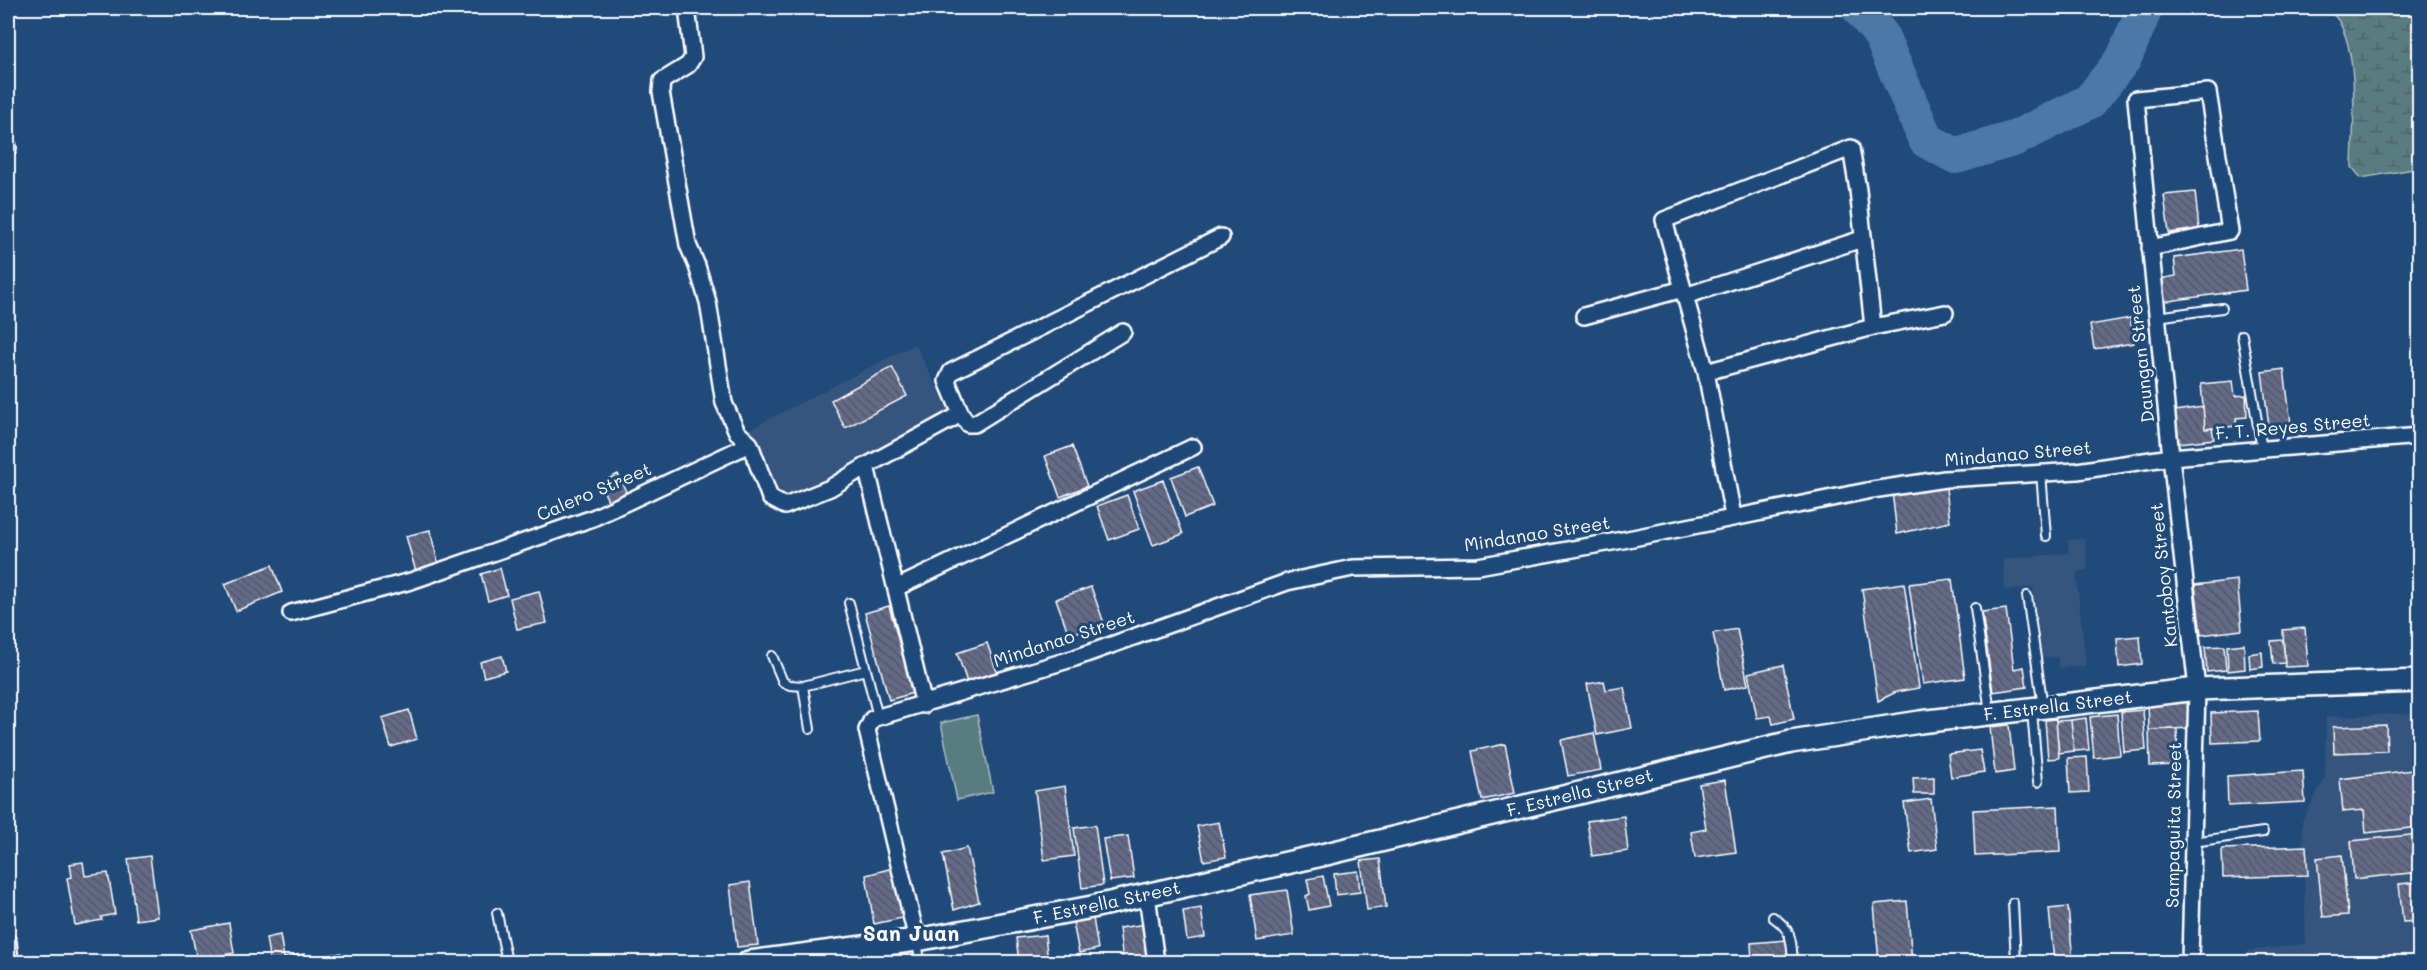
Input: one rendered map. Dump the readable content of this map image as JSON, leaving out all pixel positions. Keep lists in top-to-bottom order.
{
  "streets": {
    "main road": ["F. Estrella Street"],
    "street": [
      "Daungan Street",
      "F. T. Reyes Street",
      "Mindanao Street",
      "Calero Street",
      "Kantoboy Street",
      "Sampaguita Street"
    ]
  },
  "crossings": [
    ["Daungan Street", "F. T. Reyes Street"],
    ["Daungan Street", "Mindanao Street"],
    ["Daungan Street", "Kantoboy Street"],
    ["F. T. Reyes Street", "Mindanao Street"],
    ["F. T. Reyes Street", "Kantoboy Street"],
    ["Mindanao Street", "Kantoboy Street"],
    ["Kantoboy Street", "F. Estrella Street"],
    ["Kantoboy Street", "Sampaguita Street"],
    ["F. Estrella Street", "Sampaguita Street"]
  ],
  "districts": ["San Juan"]
}
